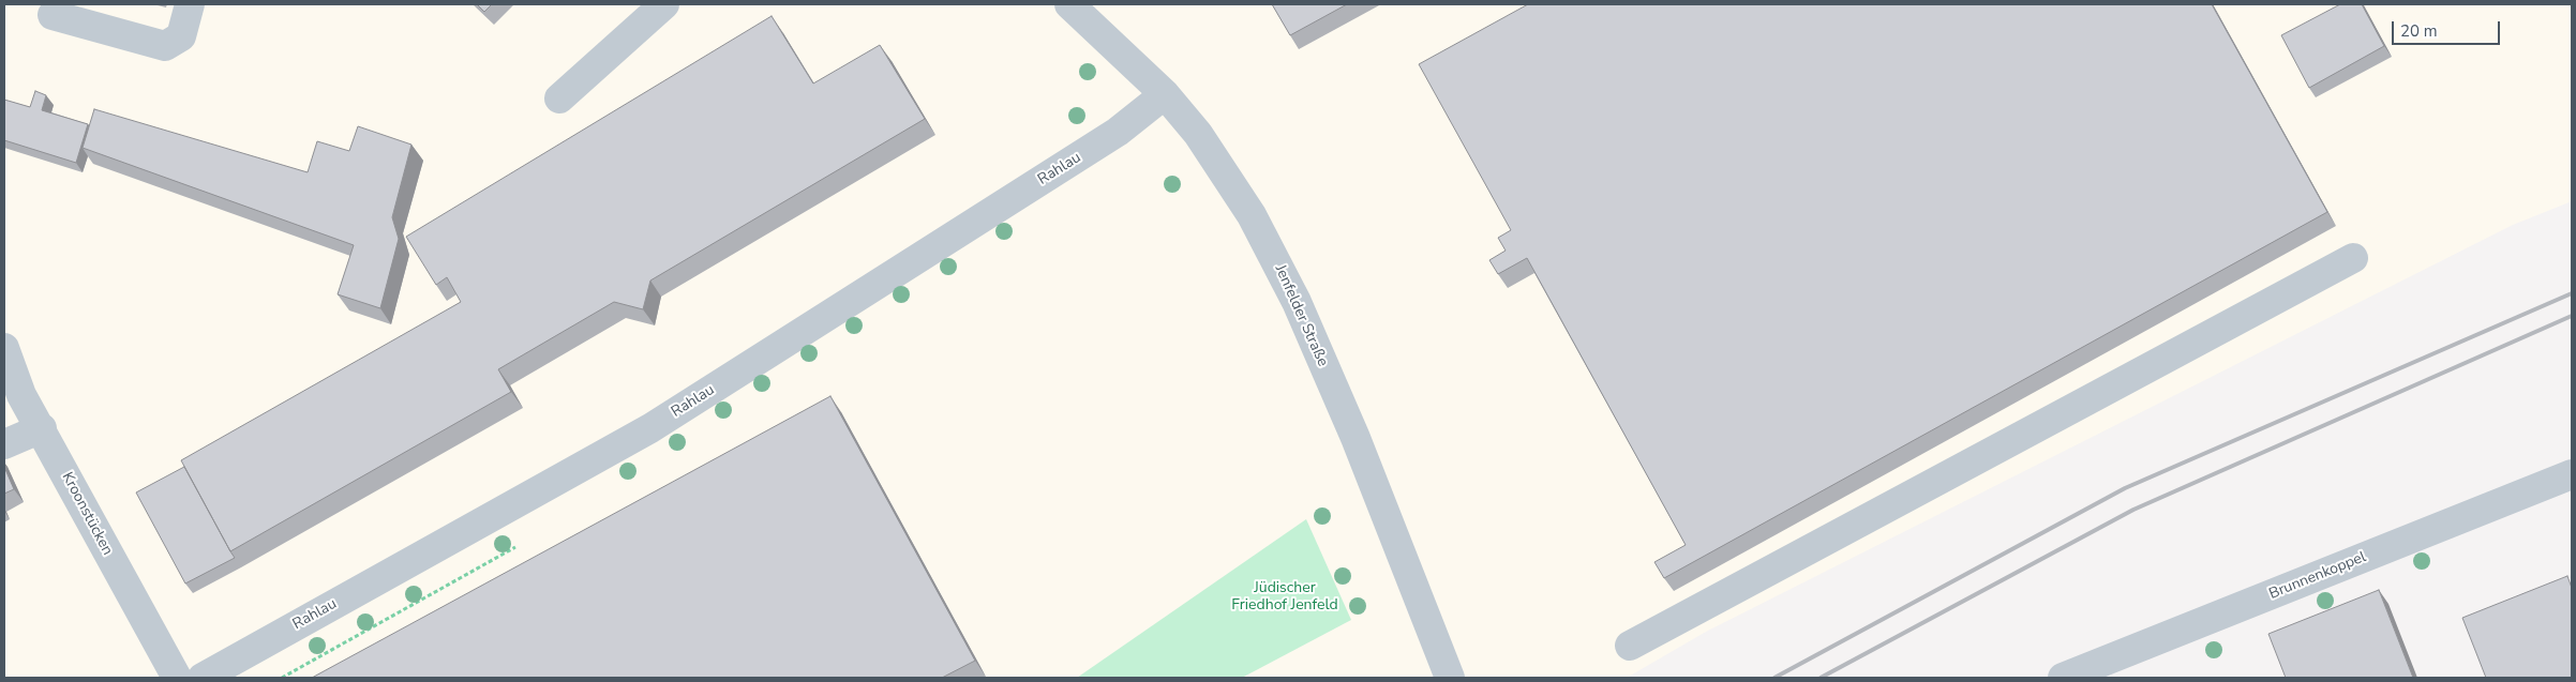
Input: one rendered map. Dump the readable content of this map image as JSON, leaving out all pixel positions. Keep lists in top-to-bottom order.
{
  "streets": {
    "street": [
      "Rahlau",
      "Jenfelder Straße",
      "Kroonstücken",
      "Brunnenkoppel"
    ]
  },
  "crossings": [
    ["Rahlau", "Jenfelder Straße"]
  ],
  "parks": ["Jüdischer Friedhof Jenfeld"],
  "scale_bar": "20 m"
}
